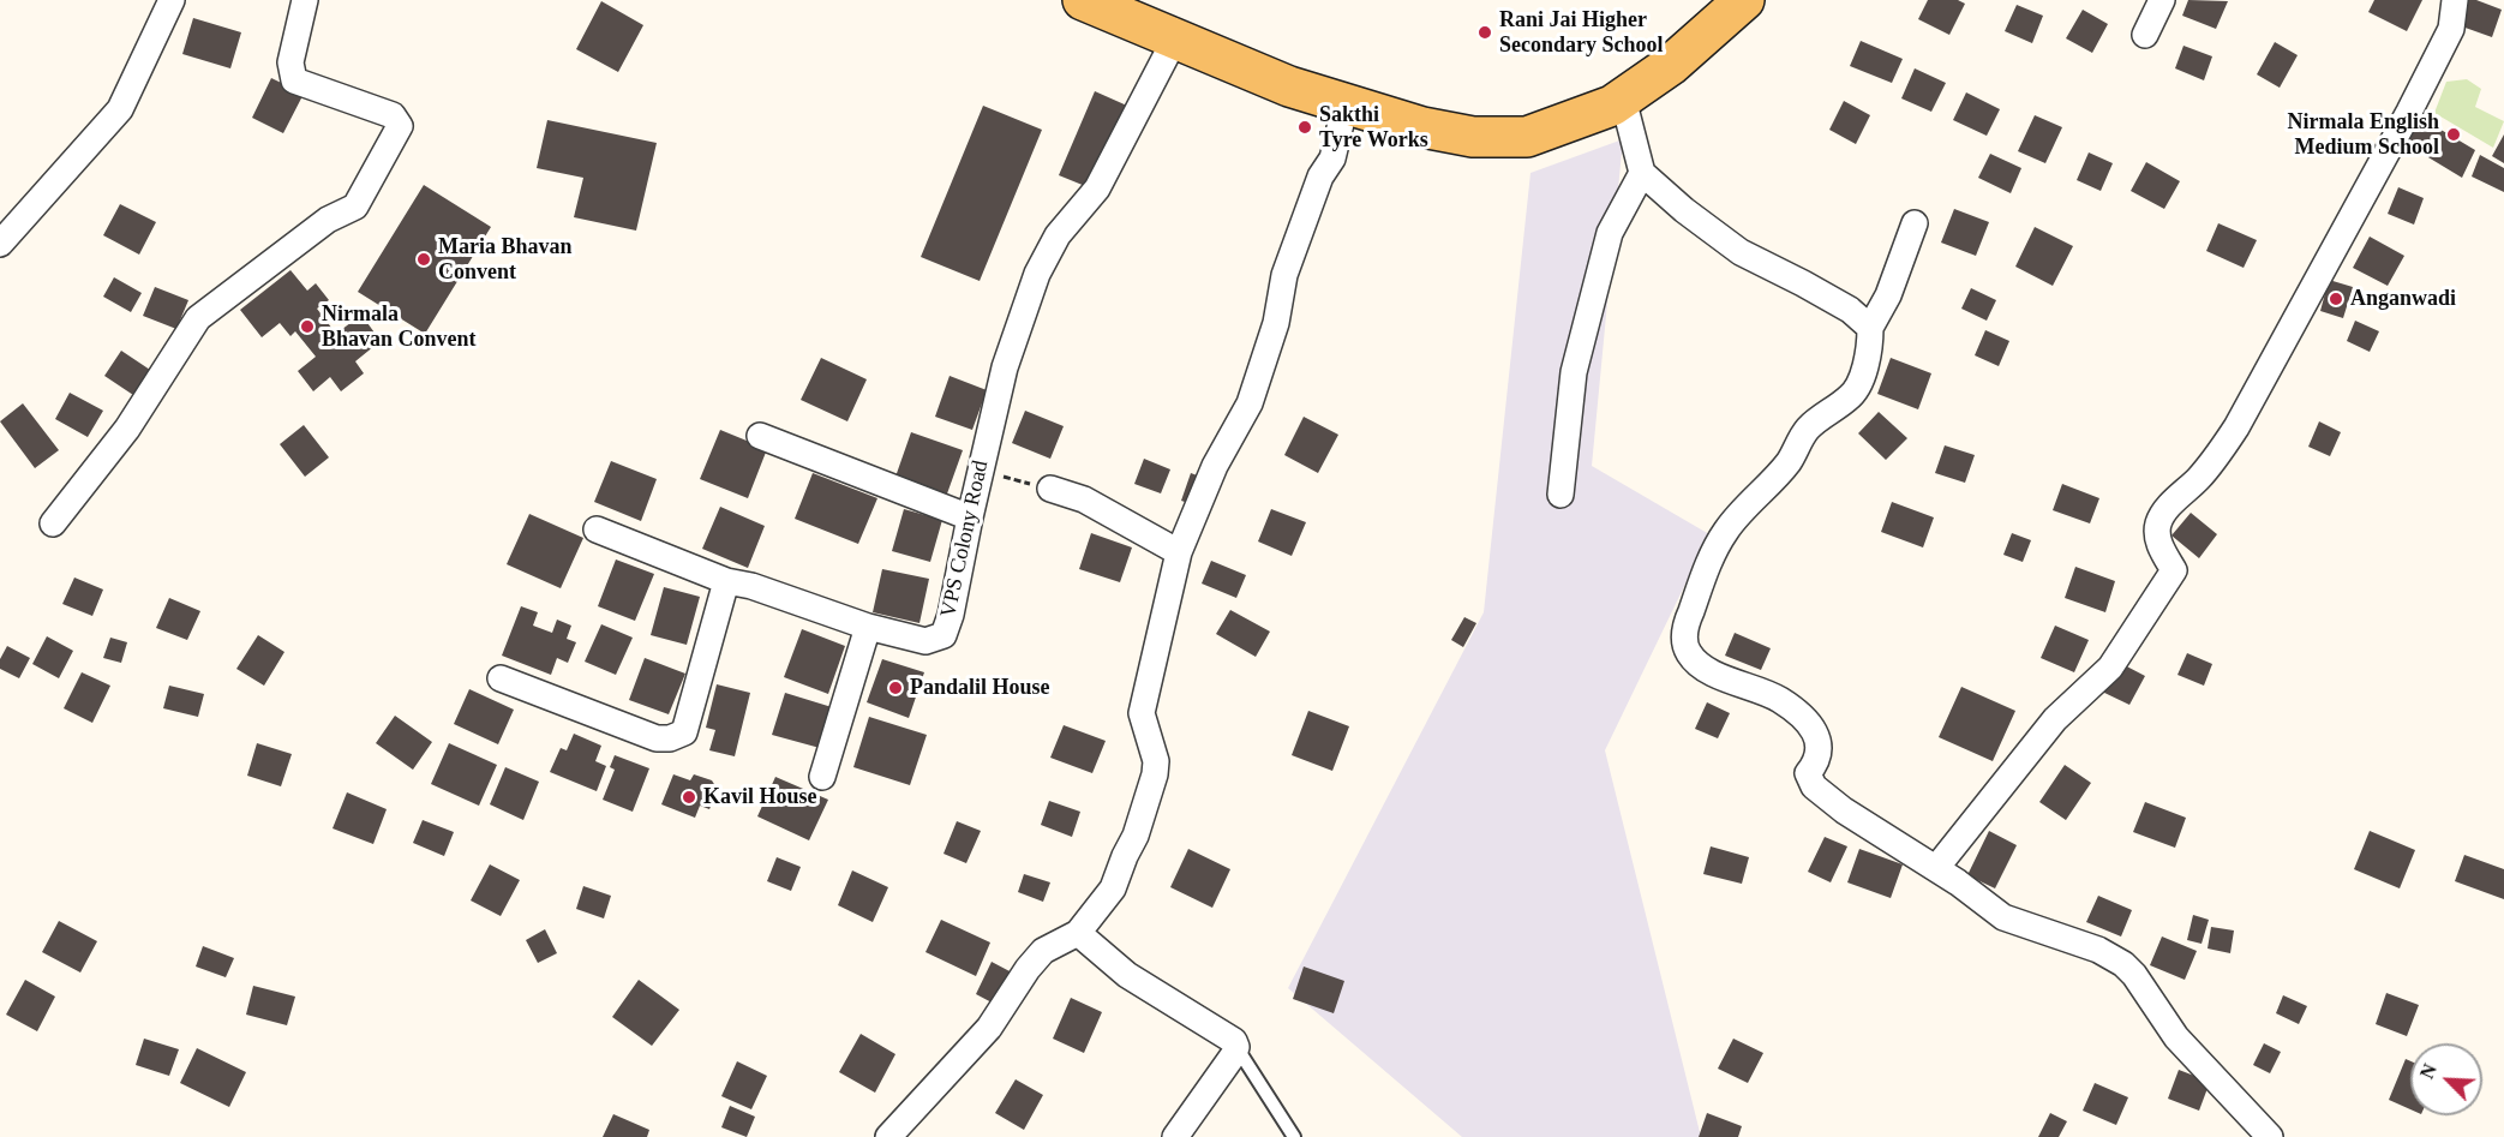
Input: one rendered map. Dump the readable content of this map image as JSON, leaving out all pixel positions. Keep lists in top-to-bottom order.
{
  "streets": {
    "street": ["VPS Colony Road"]
  },
  "places": [
    "Rani Jai Higher Secondary School",
    "Sakthi Tyre Works",
    "Nirmala English Medium School",
    "Maria Bhavan Convent",
    "Anganwadi",
    "Nirmala Bhavan Convent",
    "Pandalil House",
    "Kavil House"
  ],
  "north": "top left"
}
